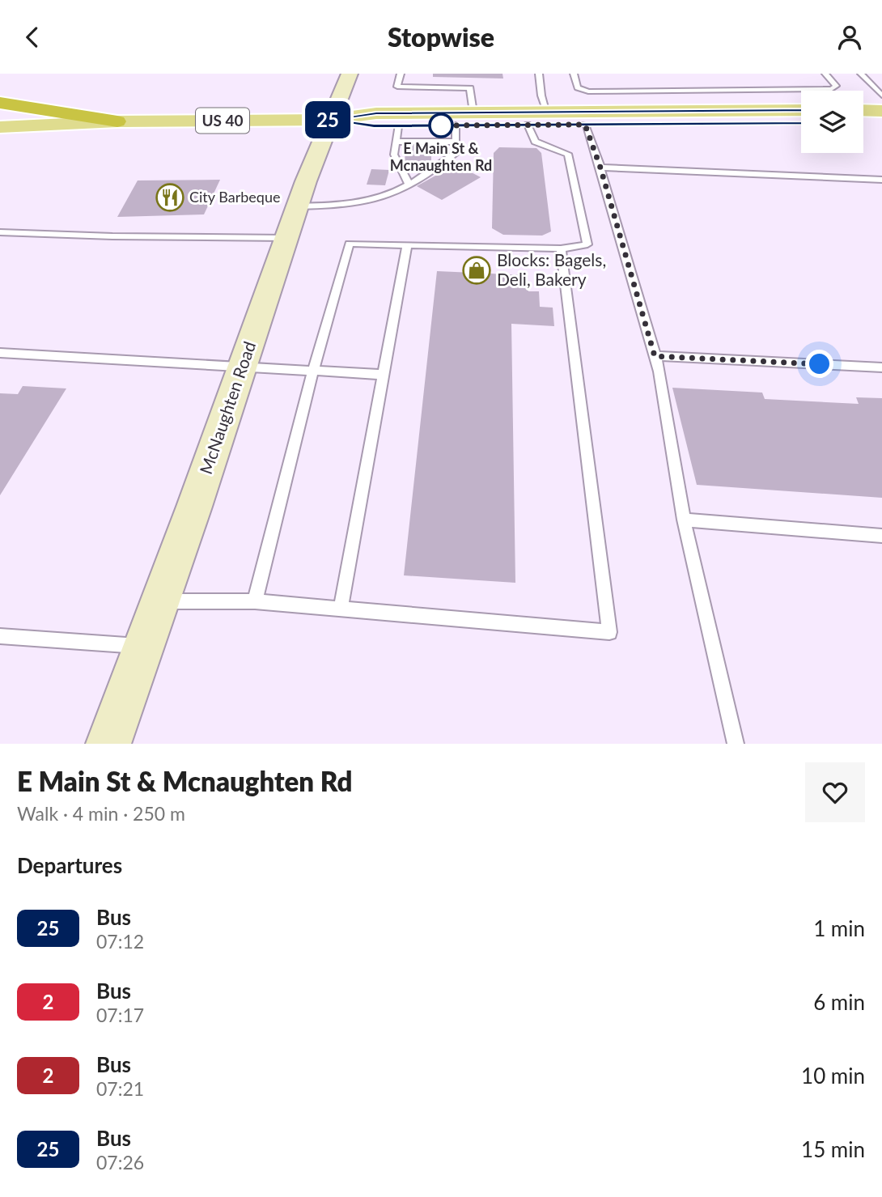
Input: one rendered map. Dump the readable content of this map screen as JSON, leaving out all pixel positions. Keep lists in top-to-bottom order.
{
  "streets": {
    "main road": ["US 40"],
    "street": ["McNaughten Road"]
  },
  "crossings": [
    ["US 40", "McNaughten Road"]
  ],
  "places": {
    "other": ["E Main St & Mcnaughten Rd"],
    "restaurant": ["City Barbeque"],
    "shop": ["Blocks: Bagels, Deli, Bakery"]
  },
  "lines": ["bus line 25"],
  "page": {
    "header": "Stopwise",
    "on_map": "25",
    "heading": [
      ["E Main St & Mcnaughten Rd", "Walk · 4 min · 250 m"],
      "Departures"
    ],
    "list": [
      {
        "mark": "25",
        "name": "Bus",
        "note": "07:12",
        "value": "1 min"
      },
      {
        "mark": "2",
        "name": "Bus",
        "note": "07:17",
        "value": "6 min"
      },
      {
        "mark": "2",
        "name": "Bus",
        "note": "07:21",
        "value": "10 min"
      },
      {
        "mark": "25",
        "name": "Bus",
        "note": "07:26",
        "value": "15 min"
      }
    ]
  }
}
